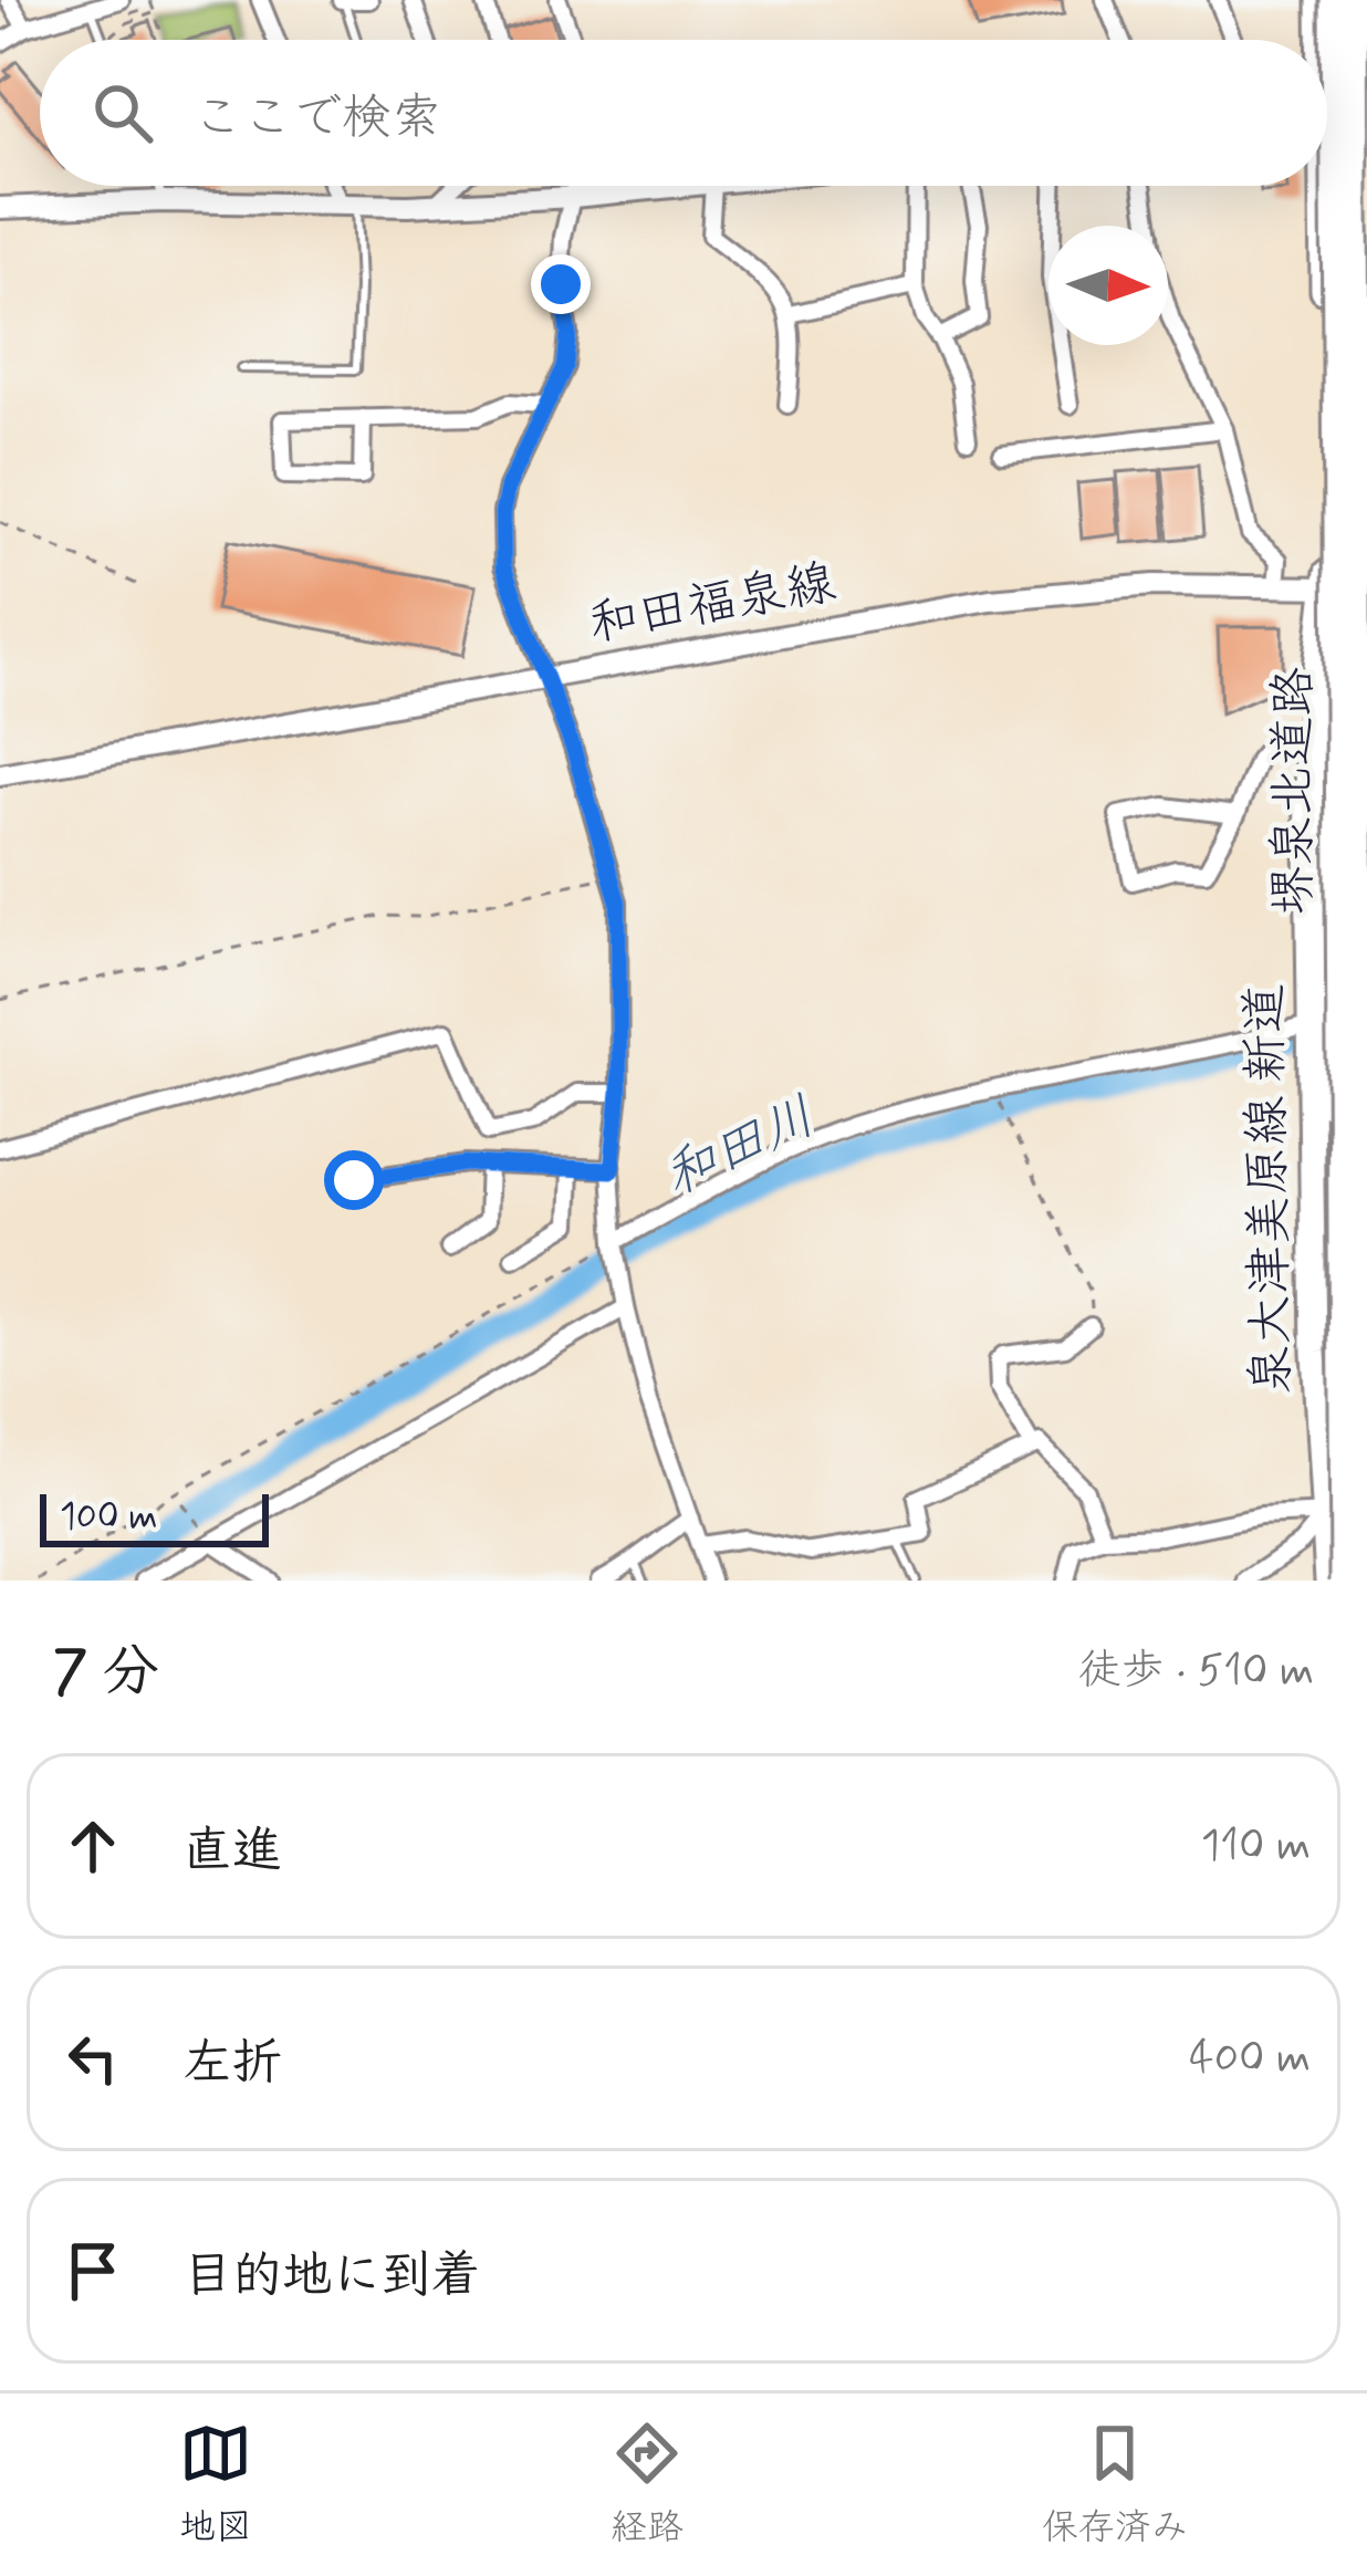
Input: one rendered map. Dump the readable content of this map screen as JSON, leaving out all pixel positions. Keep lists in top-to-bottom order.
{
  "streets": {
    "main road": ["和田福泉線", "堺泉北道路", "泉大津美原線 新道"]
  },
  "crossings": [
    ["堺泉北道路", "泉大津美原線 新道"]
  ],
  "water": ["和田川"],
  "scale_bar": "100 m",
  "north": "right",
  "page": {
    "search": "ここで検索",
    "scale": "100 m",
    "heading": ["7 分", "徒歩 · 510 m"],
    "list": [
      ["直進", "110 m"],
      ["左折", "400 m"],
      "目的地に到着"
    ],
    "nav": ["地図", "経路", "保存済み"]
  }
}
